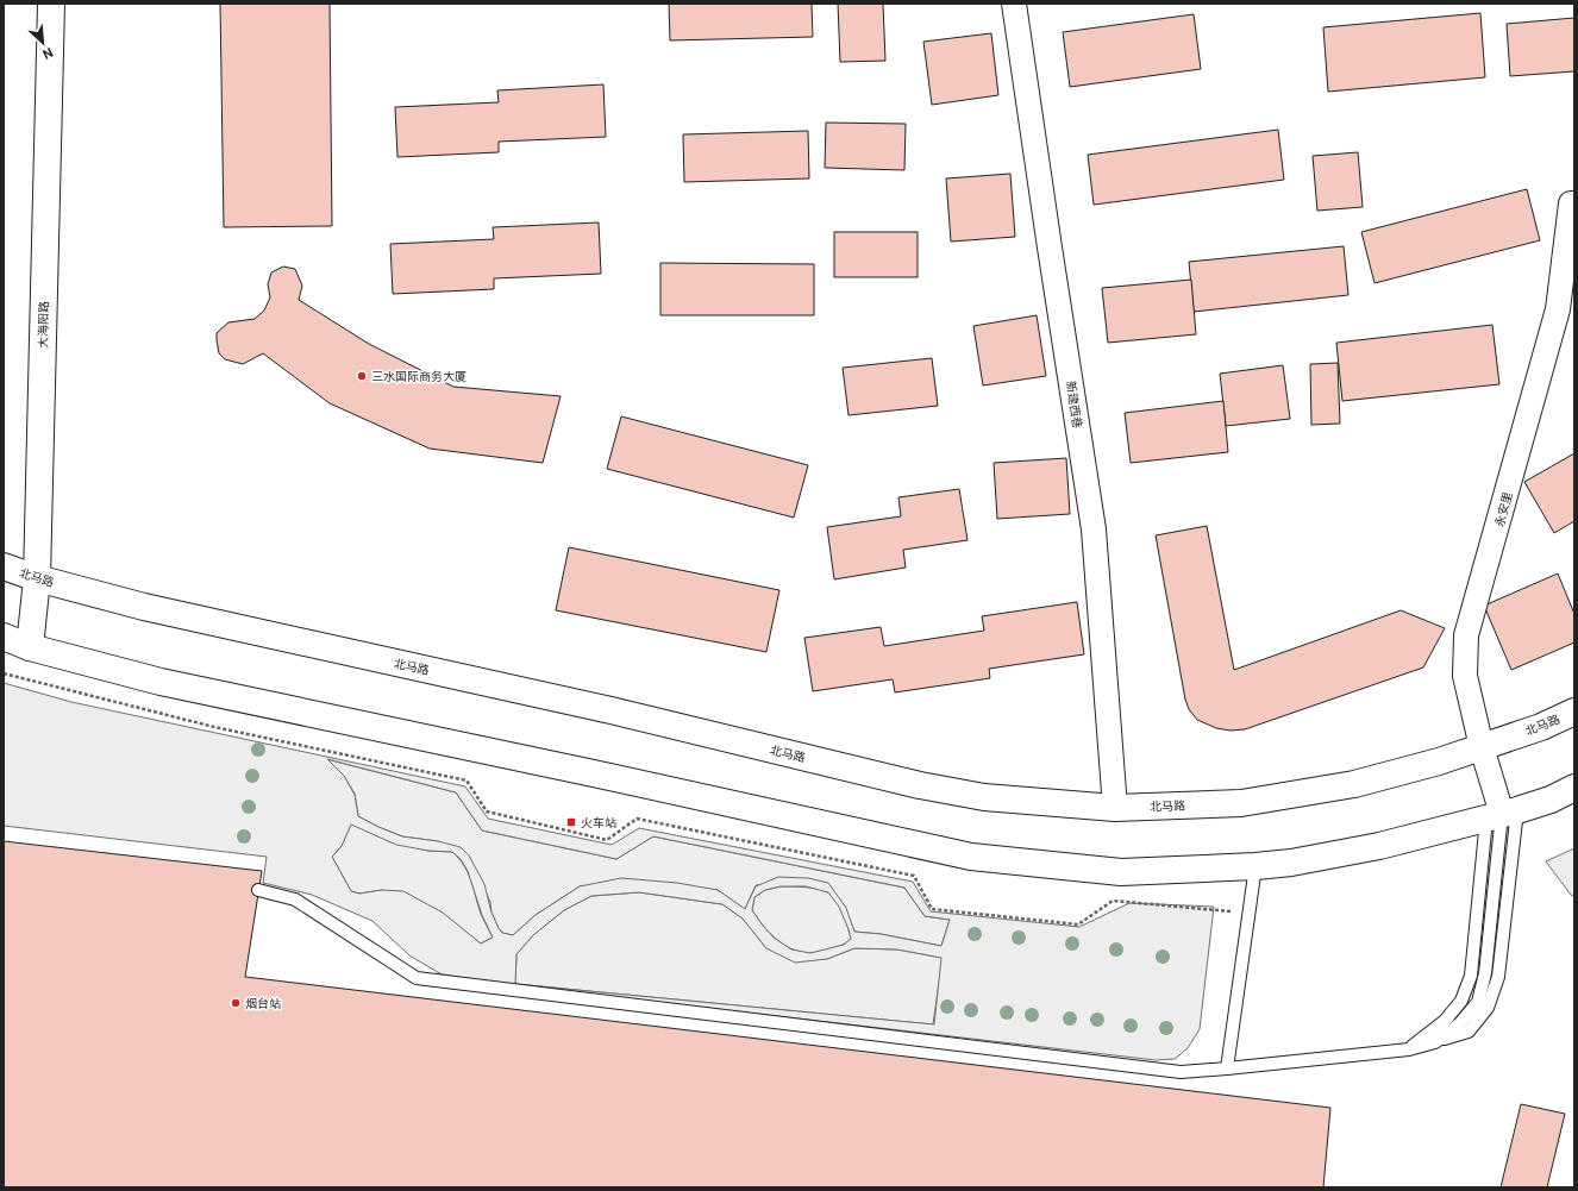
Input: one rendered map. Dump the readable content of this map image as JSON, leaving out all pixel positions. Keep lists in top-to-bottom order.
{
  "streets": {
    "main road": ["大海阳路", "北马路"],
    "street": ["新建西巷", "永安里"]
  },
  "crossings": [
    ["大海阳路", "北马路"],
    ["新建西巷", "北马路"],
    ["永安里", "北马路"]
  ],
  "places": {
    "other": ["三水国际商务大厦", "烟台站"],
    "transit": ["火车站"]
  },
  "north": "bottom right"
}
